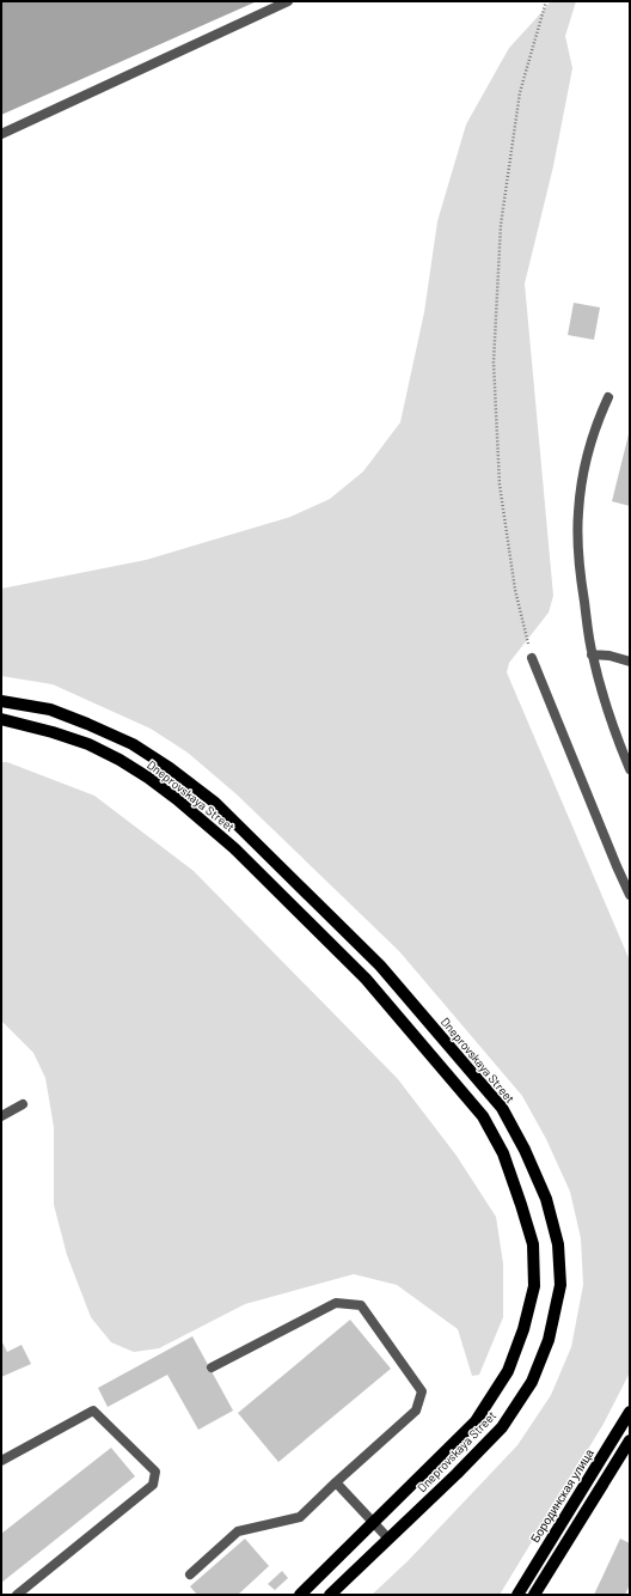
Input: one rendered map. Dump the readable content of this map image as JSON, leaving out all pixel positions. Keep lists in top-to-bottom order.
{
  "streets": {
    "main road": ["Dneprovskaya Street", "Бородинская улица"]
  }
}
